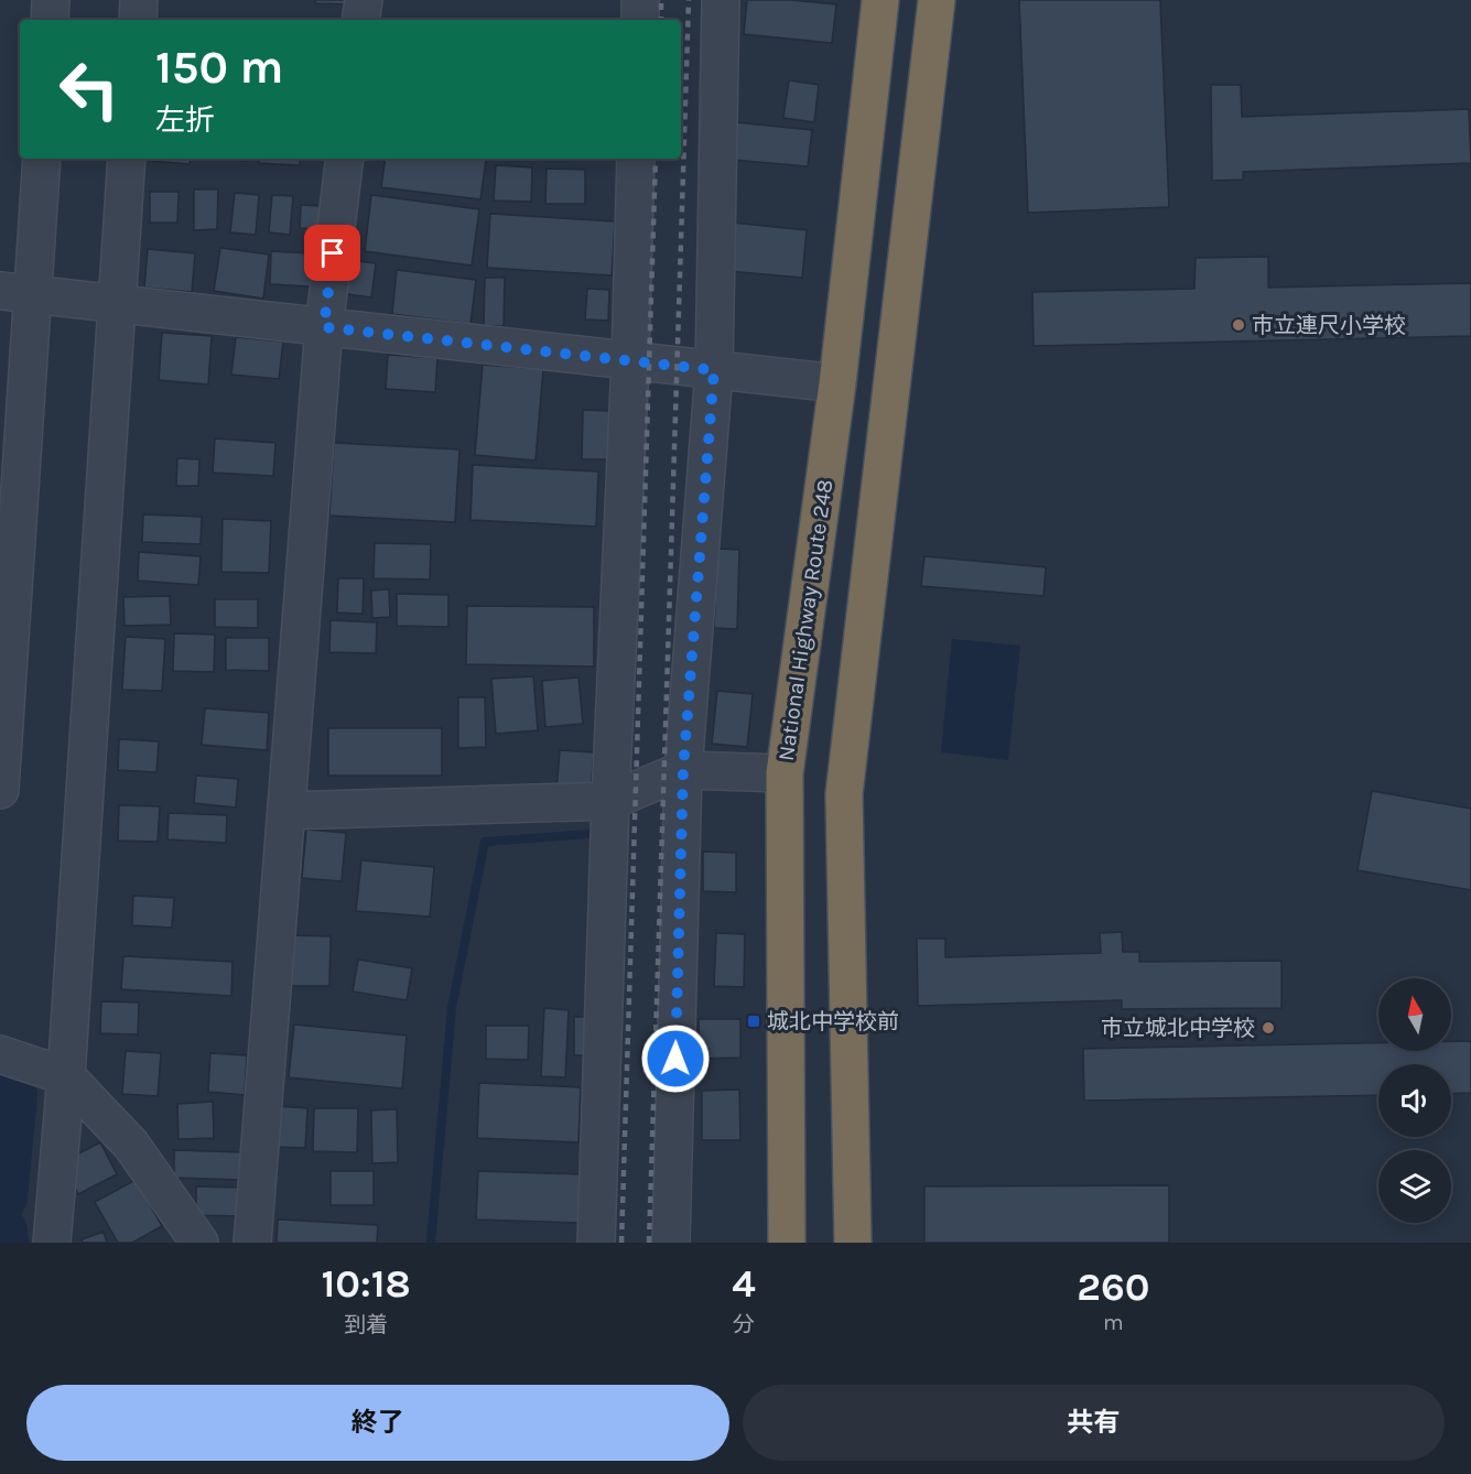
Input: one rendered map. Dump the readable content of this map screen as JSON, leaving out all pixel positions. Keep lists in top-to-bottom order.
{
  "streets": {
    "highway": ["National Highway Route 248"]
  },
  "places": {
    "other": ["市立連尺小学校", "市立城北中学校"],
    "transit": ["城北中学校前"]
  },
  "north": "top",
  "page": {
    "turn": ["150 m", "左折"],
    "eta": [
      "10:18",
      "到着",
      "4",
      "分",
      "260",
      "m"
    ],
    "buttons": ["終了", "共有"]
  }
}
